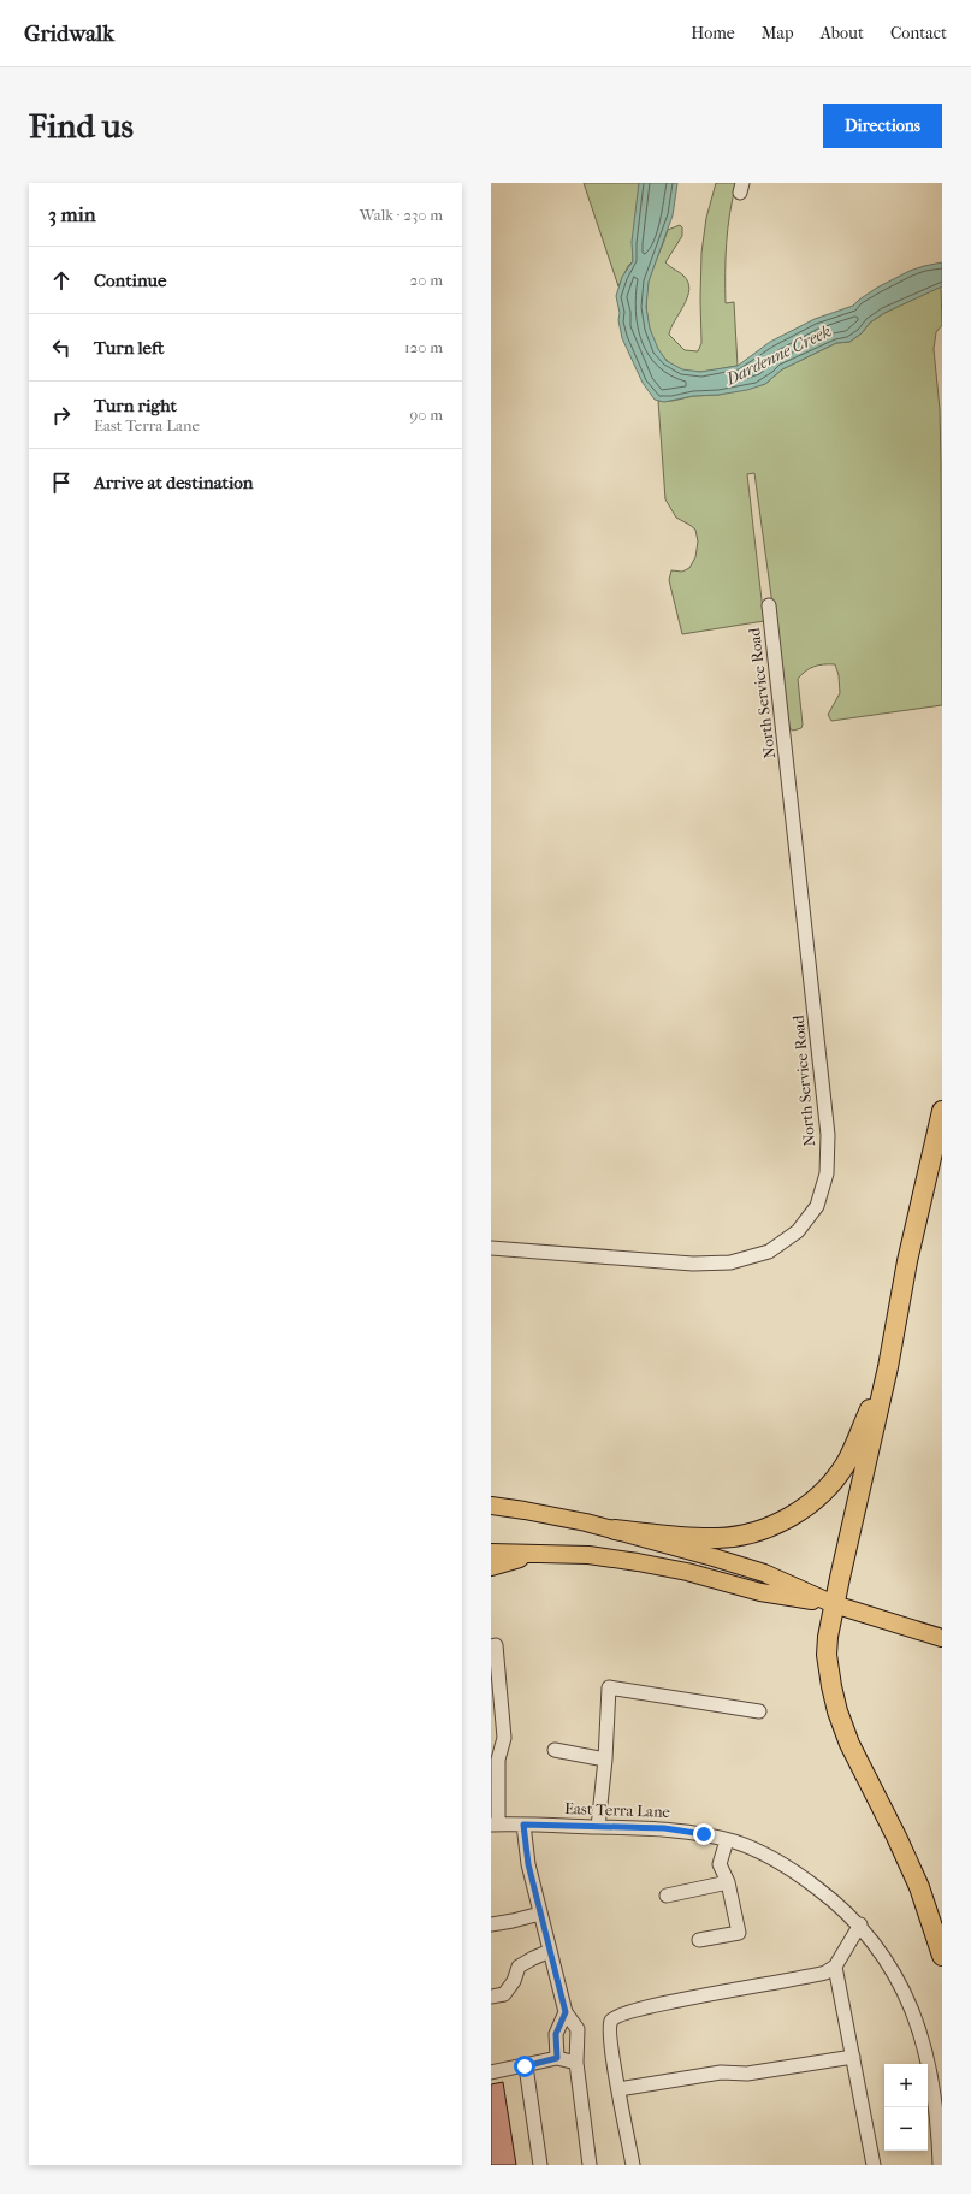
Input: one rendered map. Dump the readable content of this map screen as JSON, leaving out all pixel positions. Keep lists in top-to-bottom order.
{
  "streets": {
    "street": ["North Service Road", "East Terra Lane"]
  },
  "water": ["Dardenne Creek"],
  "page": {
    "header": "Gridwalk",
    "nav": [
      "Home",
      "Map",
      "About",
      "Contact"
    ],
    "buttons": "Directions",
    "title": "Find us",
    "heading": ["3 min", "Walk · 230 m"],
    "list": [
      ["Continue", "20 m"],
      ["Turn left", "120 m"],
      ["Turn right", "East Terra Lane", "90 m"],
      "Arrive at destination"
    ],
    "map_buttons": ["+", "−"]
  }
}
